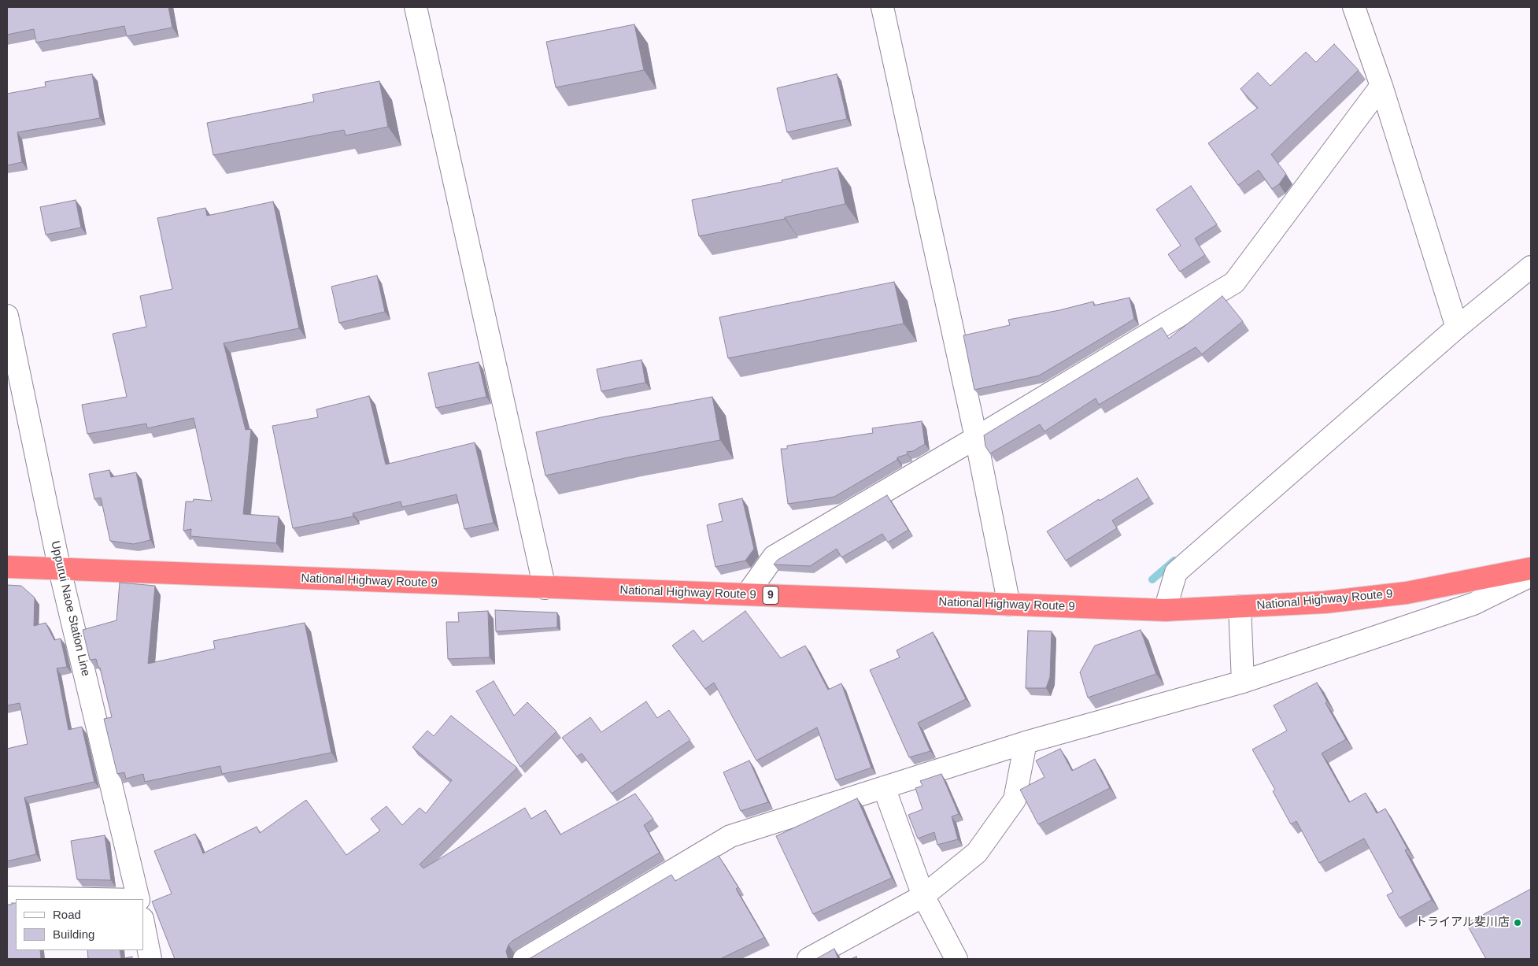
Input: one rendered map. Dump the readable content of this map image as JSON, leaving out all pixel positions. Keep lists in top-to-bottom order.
{
  "streets": {
    "highway": ["National Highway Route 9", "9"],
    "street": ["Uppurui Naoe Station Line"]
  },
  "crossings": [
    ["National Highway Route 9", "Uppurui Naoe Station Line"]
  ],
  "places": ["トライアル斐川店"],
  "legend": ["Road", "Building"]
}
